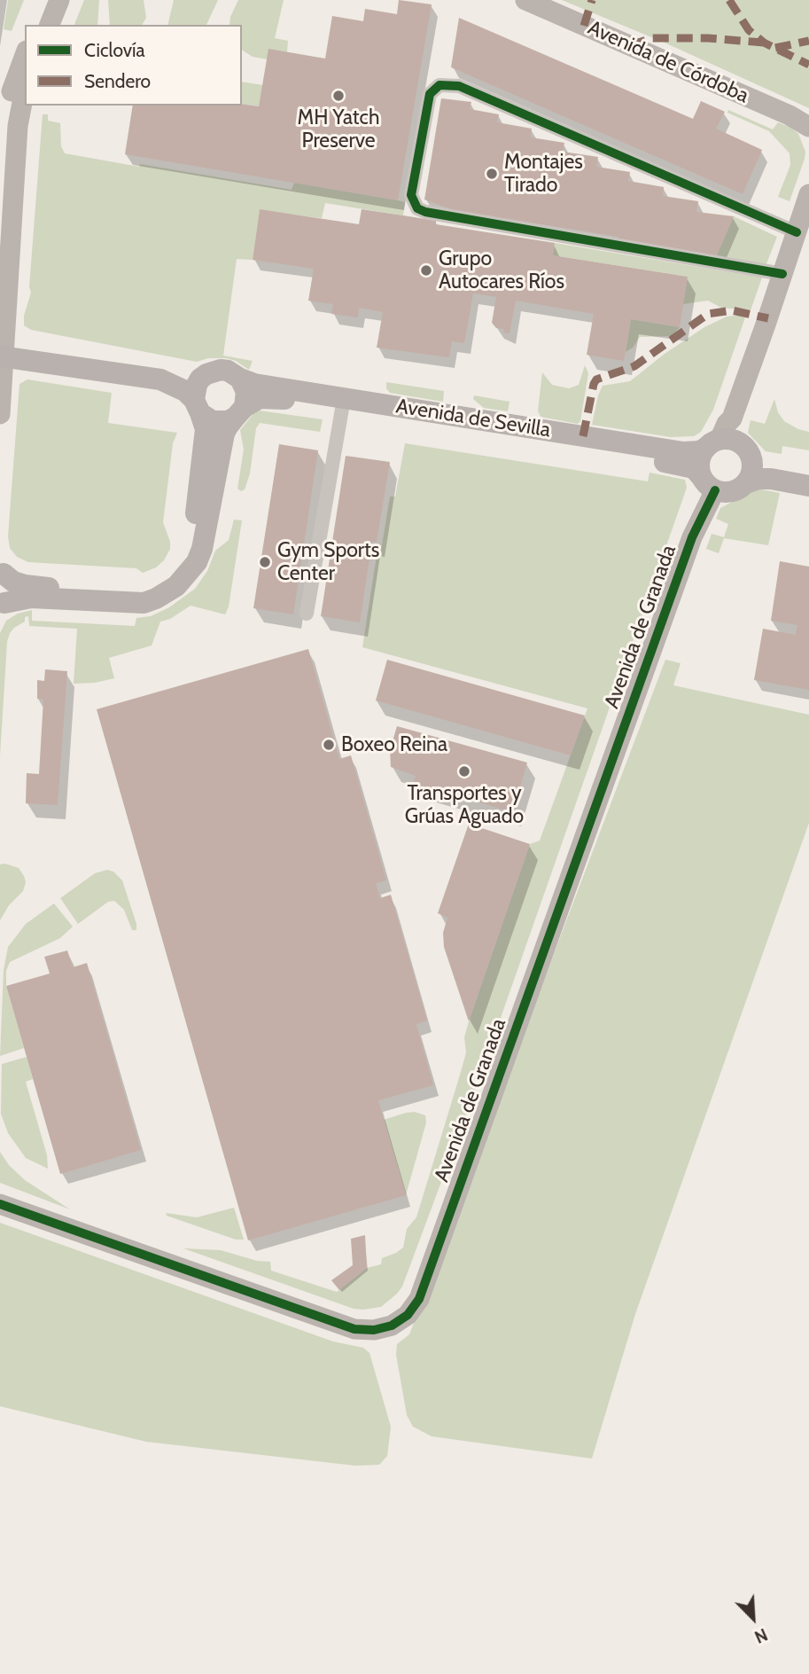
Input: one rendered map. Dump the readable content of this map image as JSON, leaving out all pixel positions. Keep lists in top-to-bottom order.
{
  "streets": {
    "main road": ["Avenida de Sevilla"],
    "street": ["Avenida de Córdoba", "Avenida de Granada"]
  },
  "crossings": [
    ["Avenida de Sevilla", "Avenida de Granada"]
  ],
  "places": [
    "MH Yatch Preserve",
    "Montajes Tirado",
    "Grupo Autocares Ríos",
    "Gym Sports Center",
    "Boxeo Reina",
    "Transportes y Grúas Aguado"
  ],
  "legend": ["Ciclovía", "Sendero"],
  "north": "bottom right"
}
